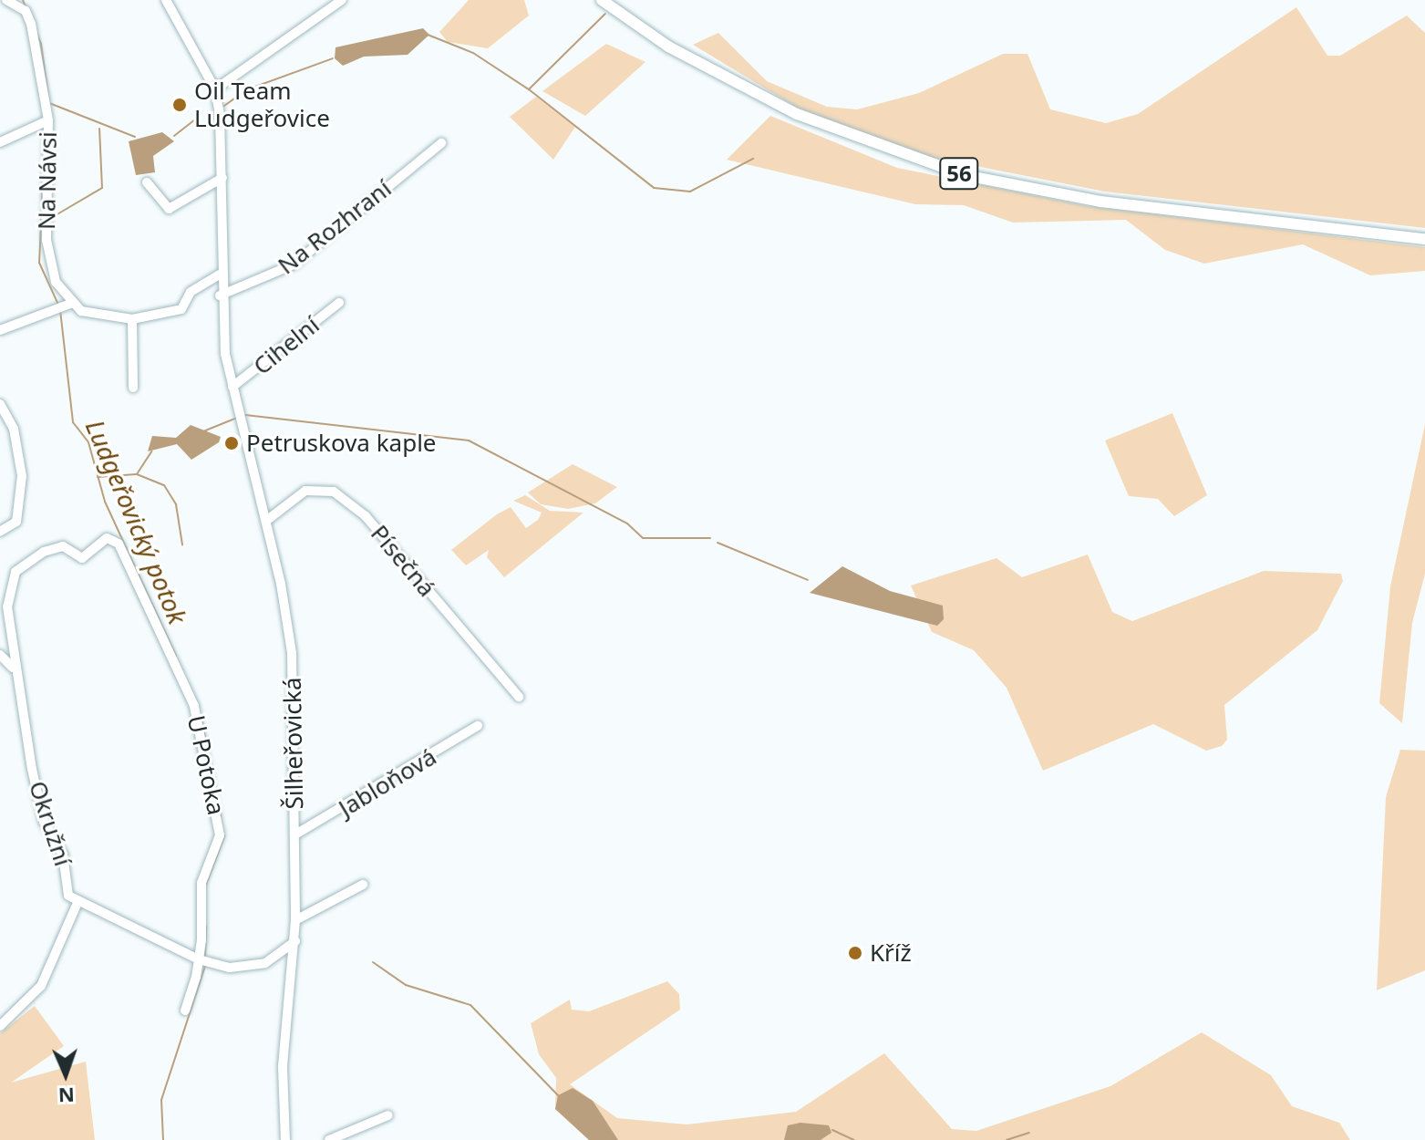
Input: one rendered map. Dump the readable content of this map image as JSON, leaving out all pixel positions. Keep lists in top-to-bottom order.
{
  "streets": {
    "main road": ["56"],
    "street": [
      "Na Návsi",
      "Na Rozhraní",
      "Cihelní",
      "Písečná",
      "Šilheřovická",
      "U Potoka",
      "Jabloňová",
      "Okružní"
    ]
  },
  "crossings": [
    ["Na Rozhraní", "Šilheřovická"],
    ["Cihelní", "Šilheřovická"],
    ["Písečná", "Šilheřovická"],
    ["Šilheřovická", "Jabloňová"],
    ["U Potoka", "Okružní"]
  ],
  "water": ["Ludgeřovický potok"],
  "places": ["Oil Team Ludgeřovice", "Petruskova kaple", "Kříž"],
  "north": "bottom"
}
